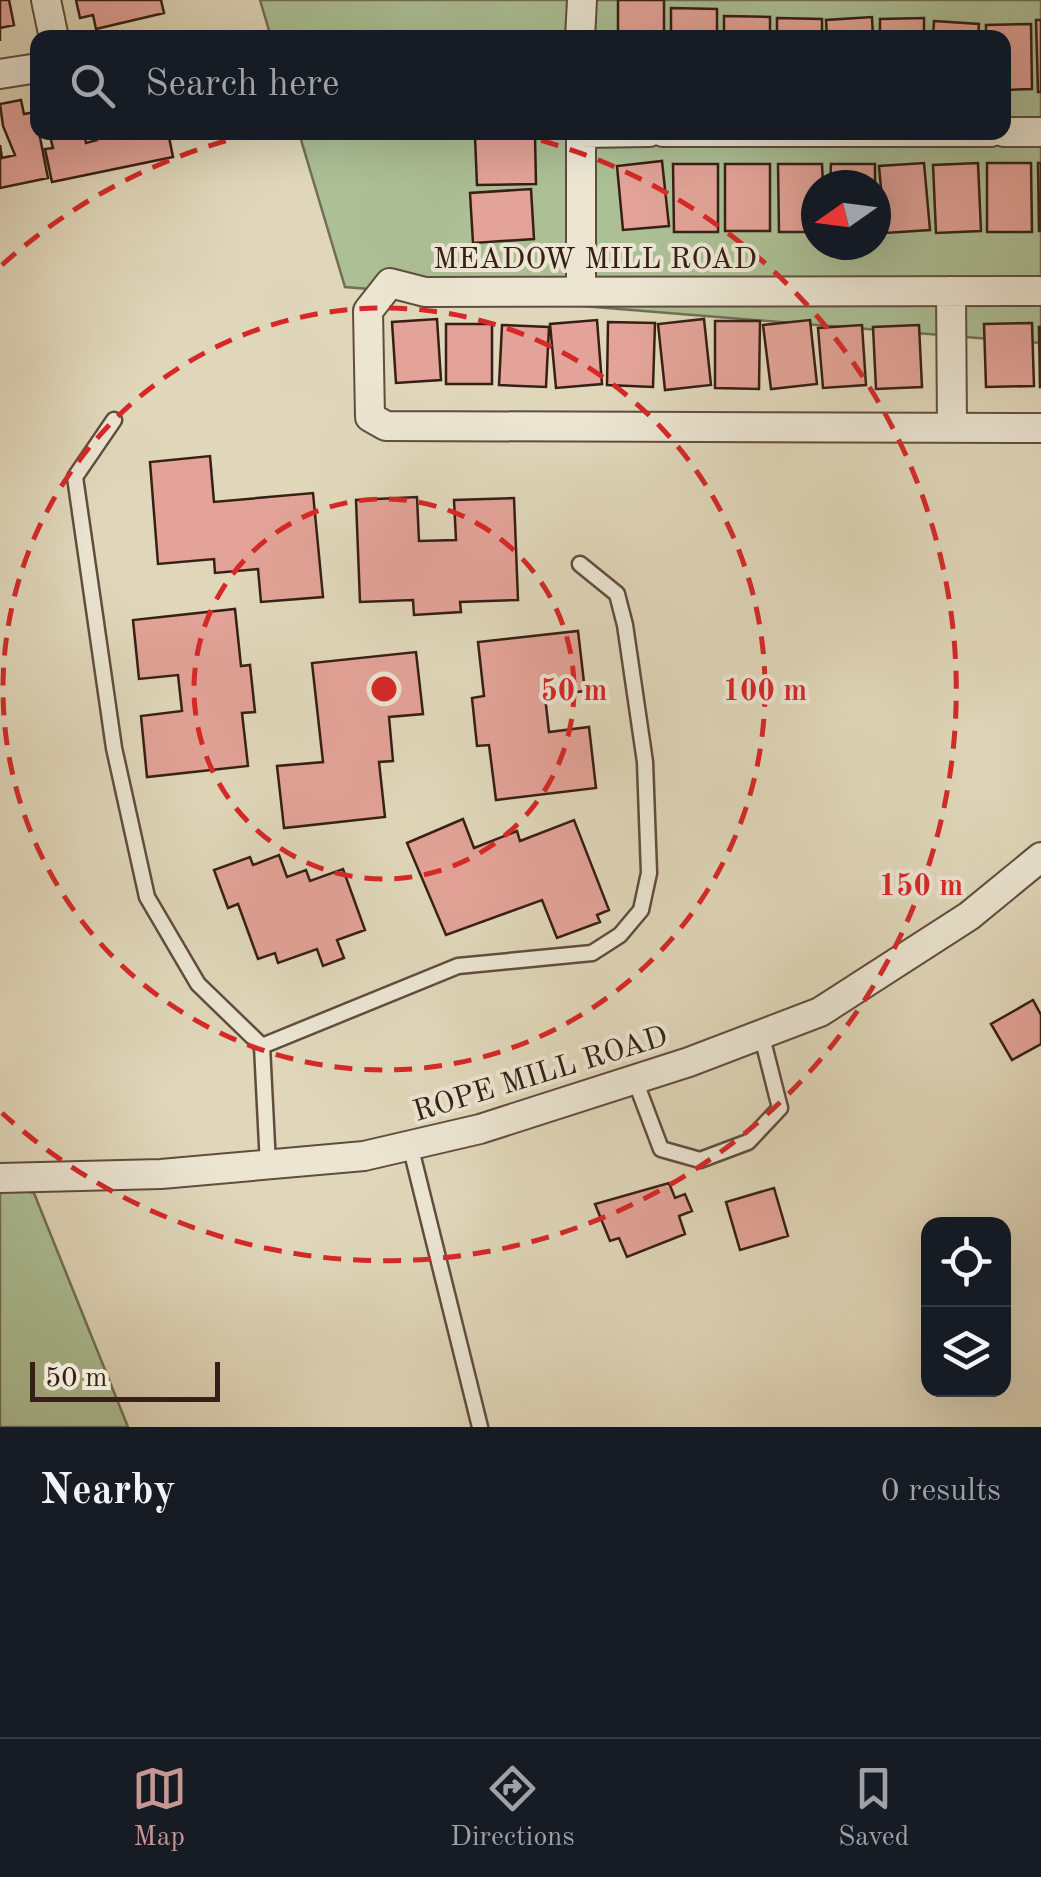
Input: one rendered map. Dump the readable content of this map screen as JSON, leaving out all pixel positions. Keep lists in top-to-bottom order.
{
  "streets": {
    "street": ["MEADOW MILL ROAD", "ROPE MILL ROAD"]
  },
  "scale_bar": "50 m",
  "north": "left",
  "page": {
    "search": "Search here",
    "scale": "50 m",
    "heading": ["Nearby", "0 results"],
    "nav": ["Map", "Directions", "Saved"]
  },
  "rings": ["50 m", "100 m", "150 m"]
}
